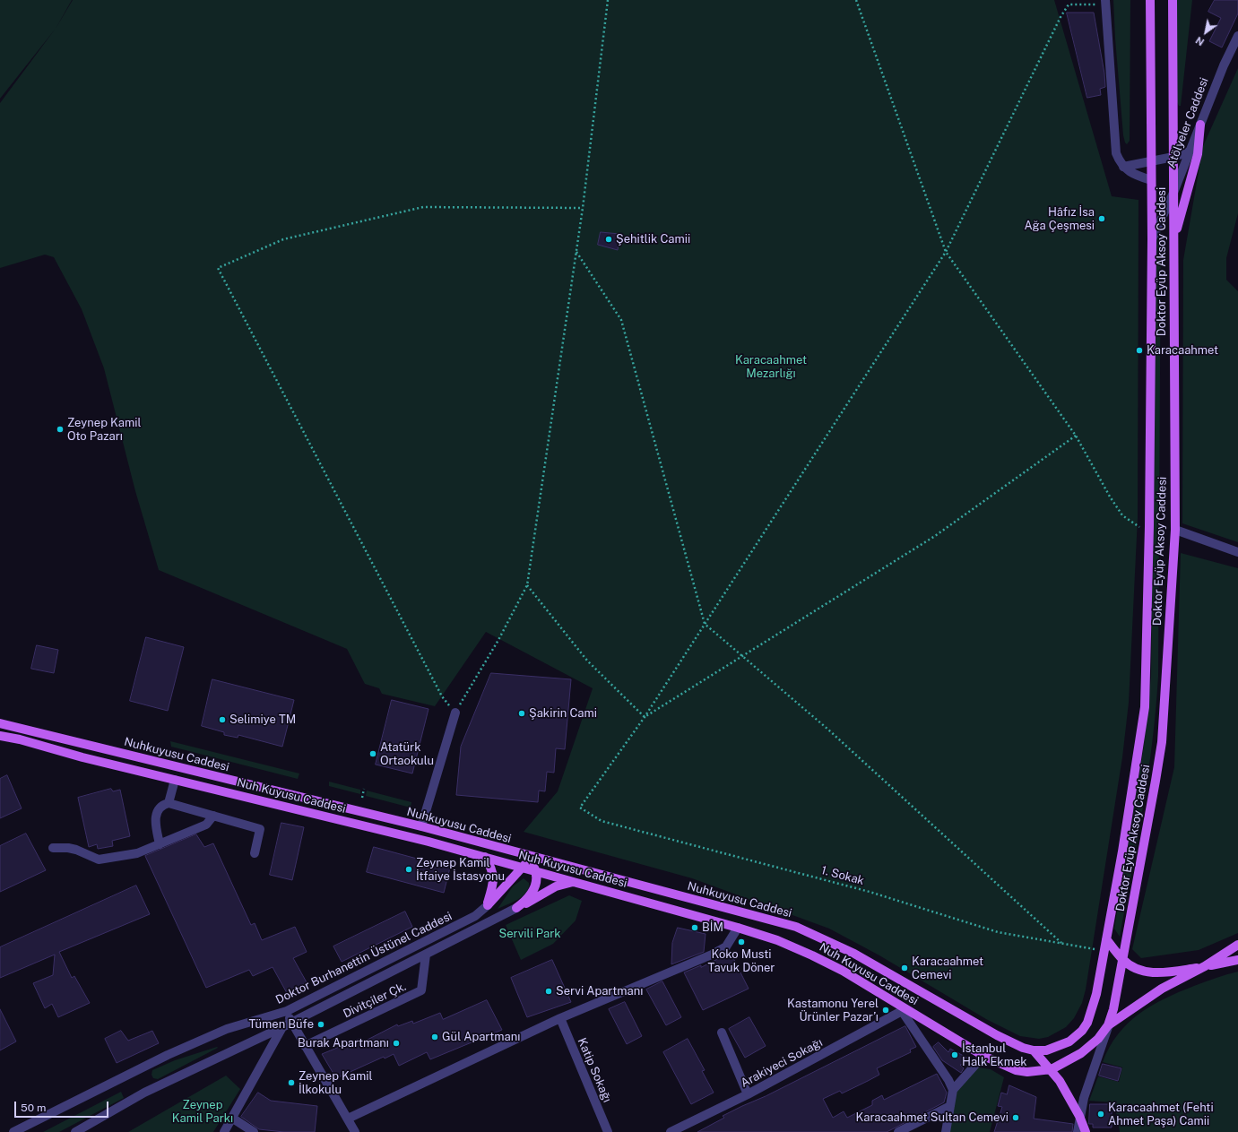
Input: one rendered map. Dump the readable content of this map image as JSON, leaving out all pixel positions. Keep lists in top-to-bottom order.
{
  "streets": {
    "main road": ["Doktor Eyüp Aksoy Caddesi", "Nuhkuyusu Caddesi", "Nuh Kuyusu Caddesi"],
    "street": [
      "Atölyeler Caddesi",
      "Doktor Burhanettin Üstünel Caddesi",
      "Divitçiler Çk.",
      "Arakiyeci Sokağı",
      "Katip Sokağı"
    ],
    "path": ["1. Sokak"]
  },
  "crossings": [
    ["Atölyeler Caddesi", "Doktor Eyüp Aksoy Caddesi"],
    ["Doktor Eyüp Aksoy Caddesi", "Nuhkuyusu Caddesi"],
    ["Doktor Eyüp Aksoy Caddesi", "Nuh Kuyusu Caddesi"],
    ["Doktor Eyüp Aksoy Caddesi", "1. Sokak"],
    ["Nuh Kuyusu Caddesi", "Arakiyeci Sokağı"],
    ["Doktor Burhanettin Üstünel Caddesi", "Divitçiler Çk."]
  ],
  "parks": ["Karacaahmet Mezarlığı", "Servili Park", "Zeynep Kamil Parkı"],
  "places": [
    "Hâfız İsa Ağa Çeşmesi",
    "Şehitlik Camii",
    "Karacaahmet",
    "Zeynep Kamil Oto Pazarı",
    "Şakirin Cami",
    "Selimiye TM",
    "Atatürk Ortaokulu",
    "Zeynep Kamil İtfaiye İstasyonu",
    "BİM",
    "Koko Musti Tavuk Döner",
    "Karacaahmet Cemevi",
    "Servi Apartmanı",
    "Kastamonu Yerel Ürünler Pazar’ı",
    "Tümen Büfe",
    "Gül Apartmanı",
    "Burak Apartmanı",
    "İstanbul Halk Ekmek",
    "Zeynep Kamil İlkokulu",
    "Karacaahmet (Fehti Ahmet Paşa) Camii",
    "Karacaahmet Sultan Cemevi"
  ],
  "scale_bar": "50 m",
  "north": "bottom left"
}
